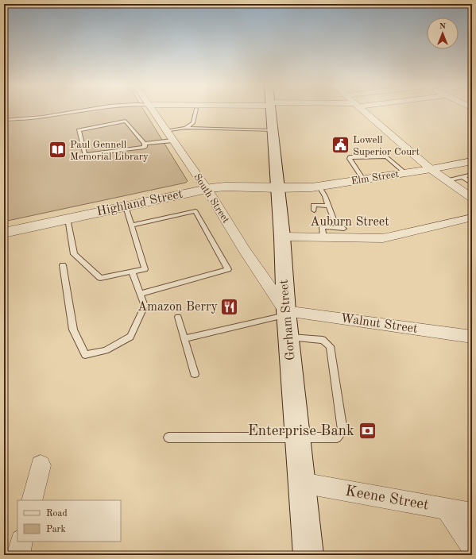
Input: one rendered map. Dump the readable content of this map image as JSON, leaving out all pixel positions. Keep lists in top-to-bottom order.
{
  "streets": {
    "main road": ["Gorham Street"],
    "street": [
      "Elm Street",
      "South Street",
      "Highland Street",
      "Auburn Street",
      "Walnut Street",
      "Keene Street"
    ]
  },
  "crossings": [
    ["Elm Street", "Highland Street"],
    ["Elm Street", "Gorham Street"],
    ["South Street", "Highland Street"],
    ["South Street", "Gorham Street"],
    ["South Street", "Walnut Street"],
    ["Highland Street", "Gorham Street"],
    ["Auburn Street", "Gorham Street"],
    ["Gorham Street", "Walnut Street"],
    ["Gorham Street", "Keene Street"]
  ],
  "places": {
    "public building": ["Lowell Superior Court"],
    "library": ["Paul Gennell Memorial Library"],
    "restaurant": ["Amazon Berry"],
    "bank": ["Enterprise Bank"]
  },
  "legend": ["Road", "Park"],
  "north": "top"
}
